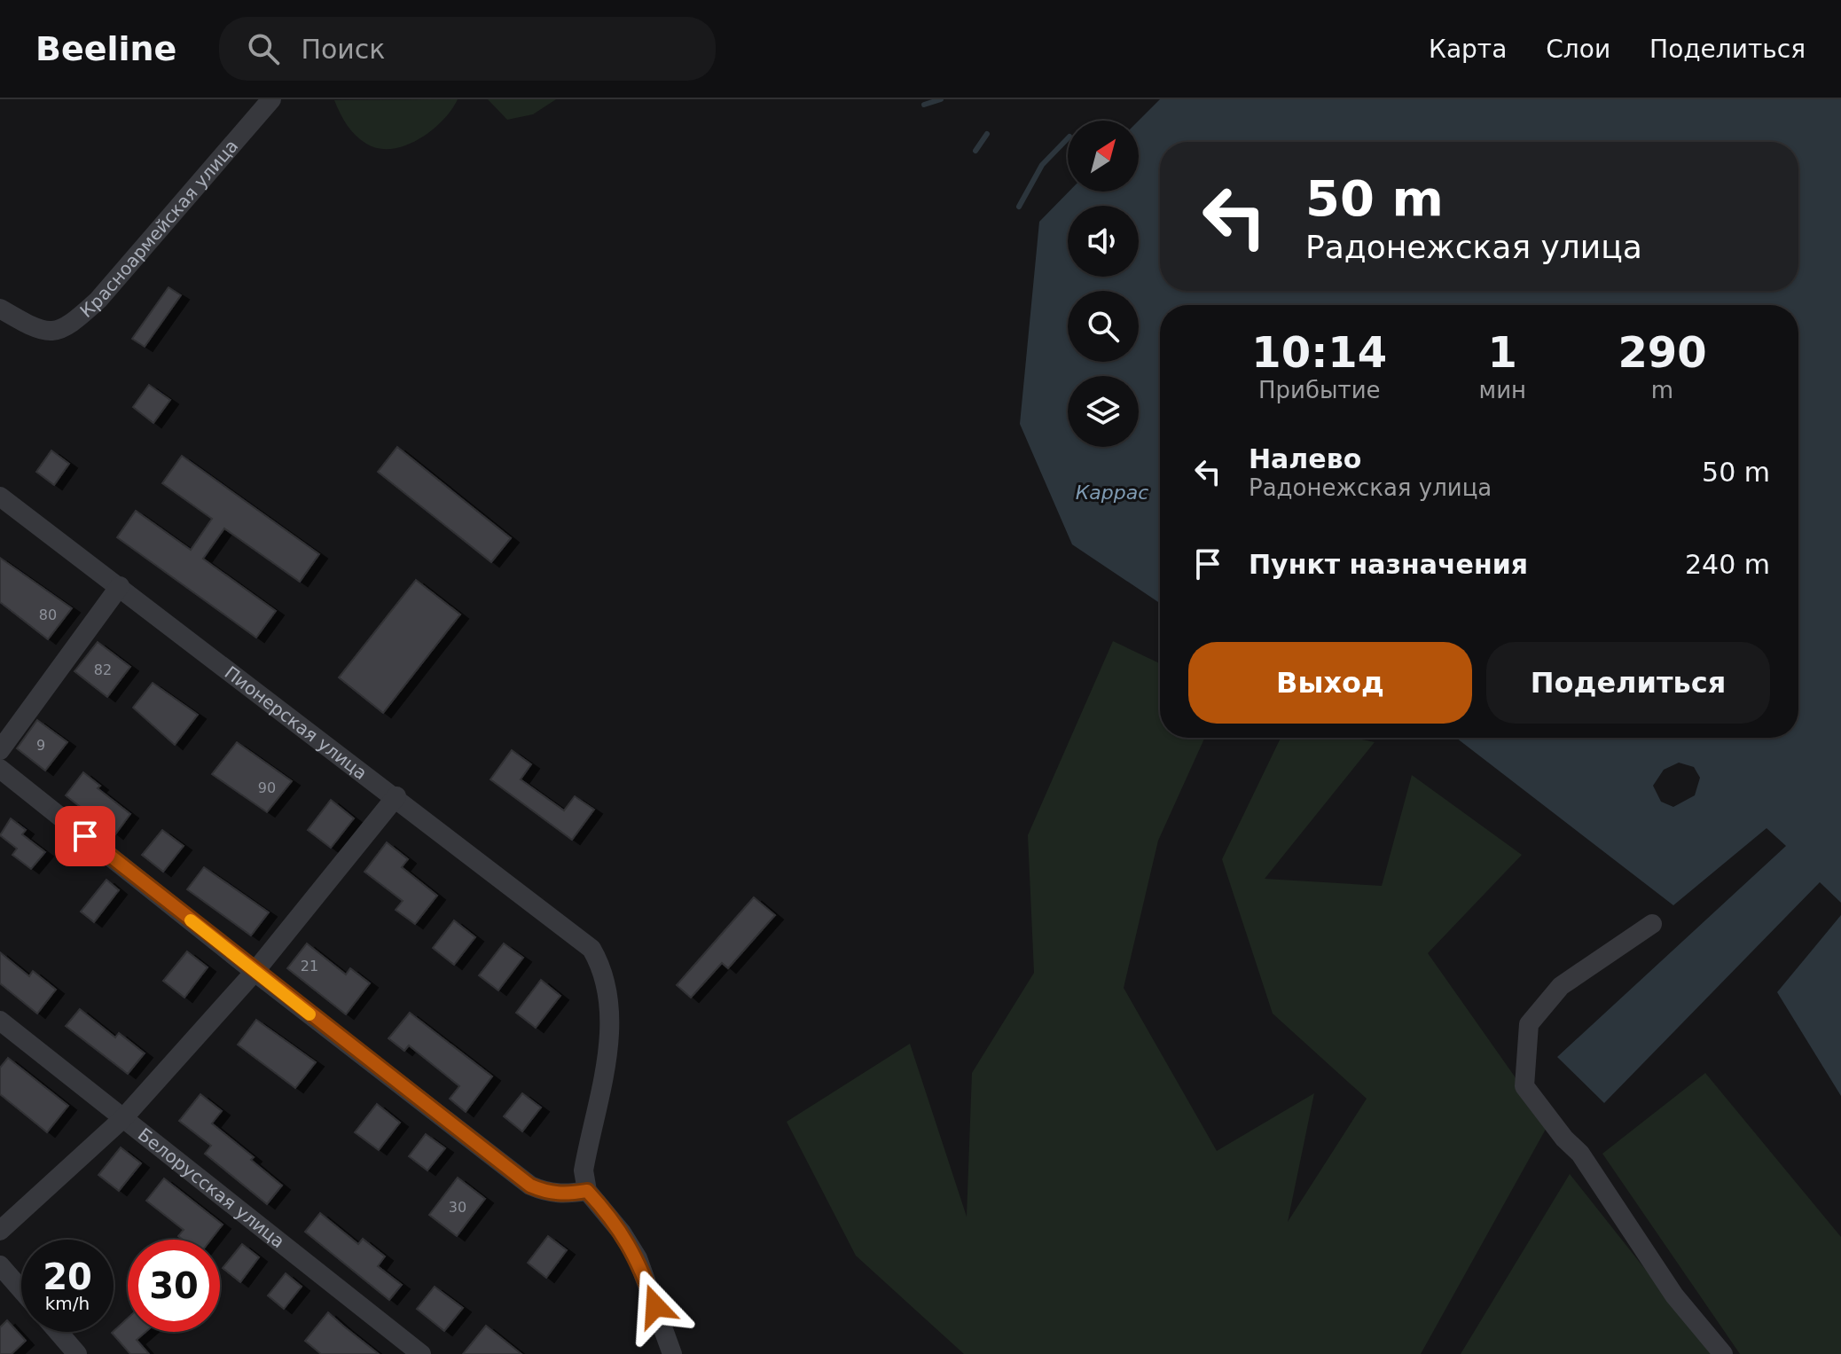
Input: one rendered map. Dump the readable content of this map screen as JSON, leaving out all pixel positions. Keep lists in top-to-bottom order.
{
  "streets": {
    "street": ["Красноармейская улица", "Пионерская улица", "Белорусская улица"]
  },
  "water": ["Каррас"],
  "house_numbers": [
    "80",
    "82",
    "9",
    "90",
    "21",
    "30"
  ],
  "north": "top right",
  "page": {
    "header": "Beeline",
    "search": "Поиск",
    "nav": ["Карта", "Слои", "Поделиться"],
    "turn": ["50 m", "Радонежская улица"],
    "eta": [
      "10:14",
      "Прибытие",
      "1",
      "мин",
      "290",
      "m"
    ],
    "list": [
      {
        "name": "Налево",
        "note": "Радонежская улица",
        "value": "50 m"
      },
      {
        "name": "Пункт назначения",
        "value": "240 m"
      }
    ],
    "buttons": ["Выход", "Поделиться"],
    "speed": "20 km/h",
    "limit": "30"
  }
}
